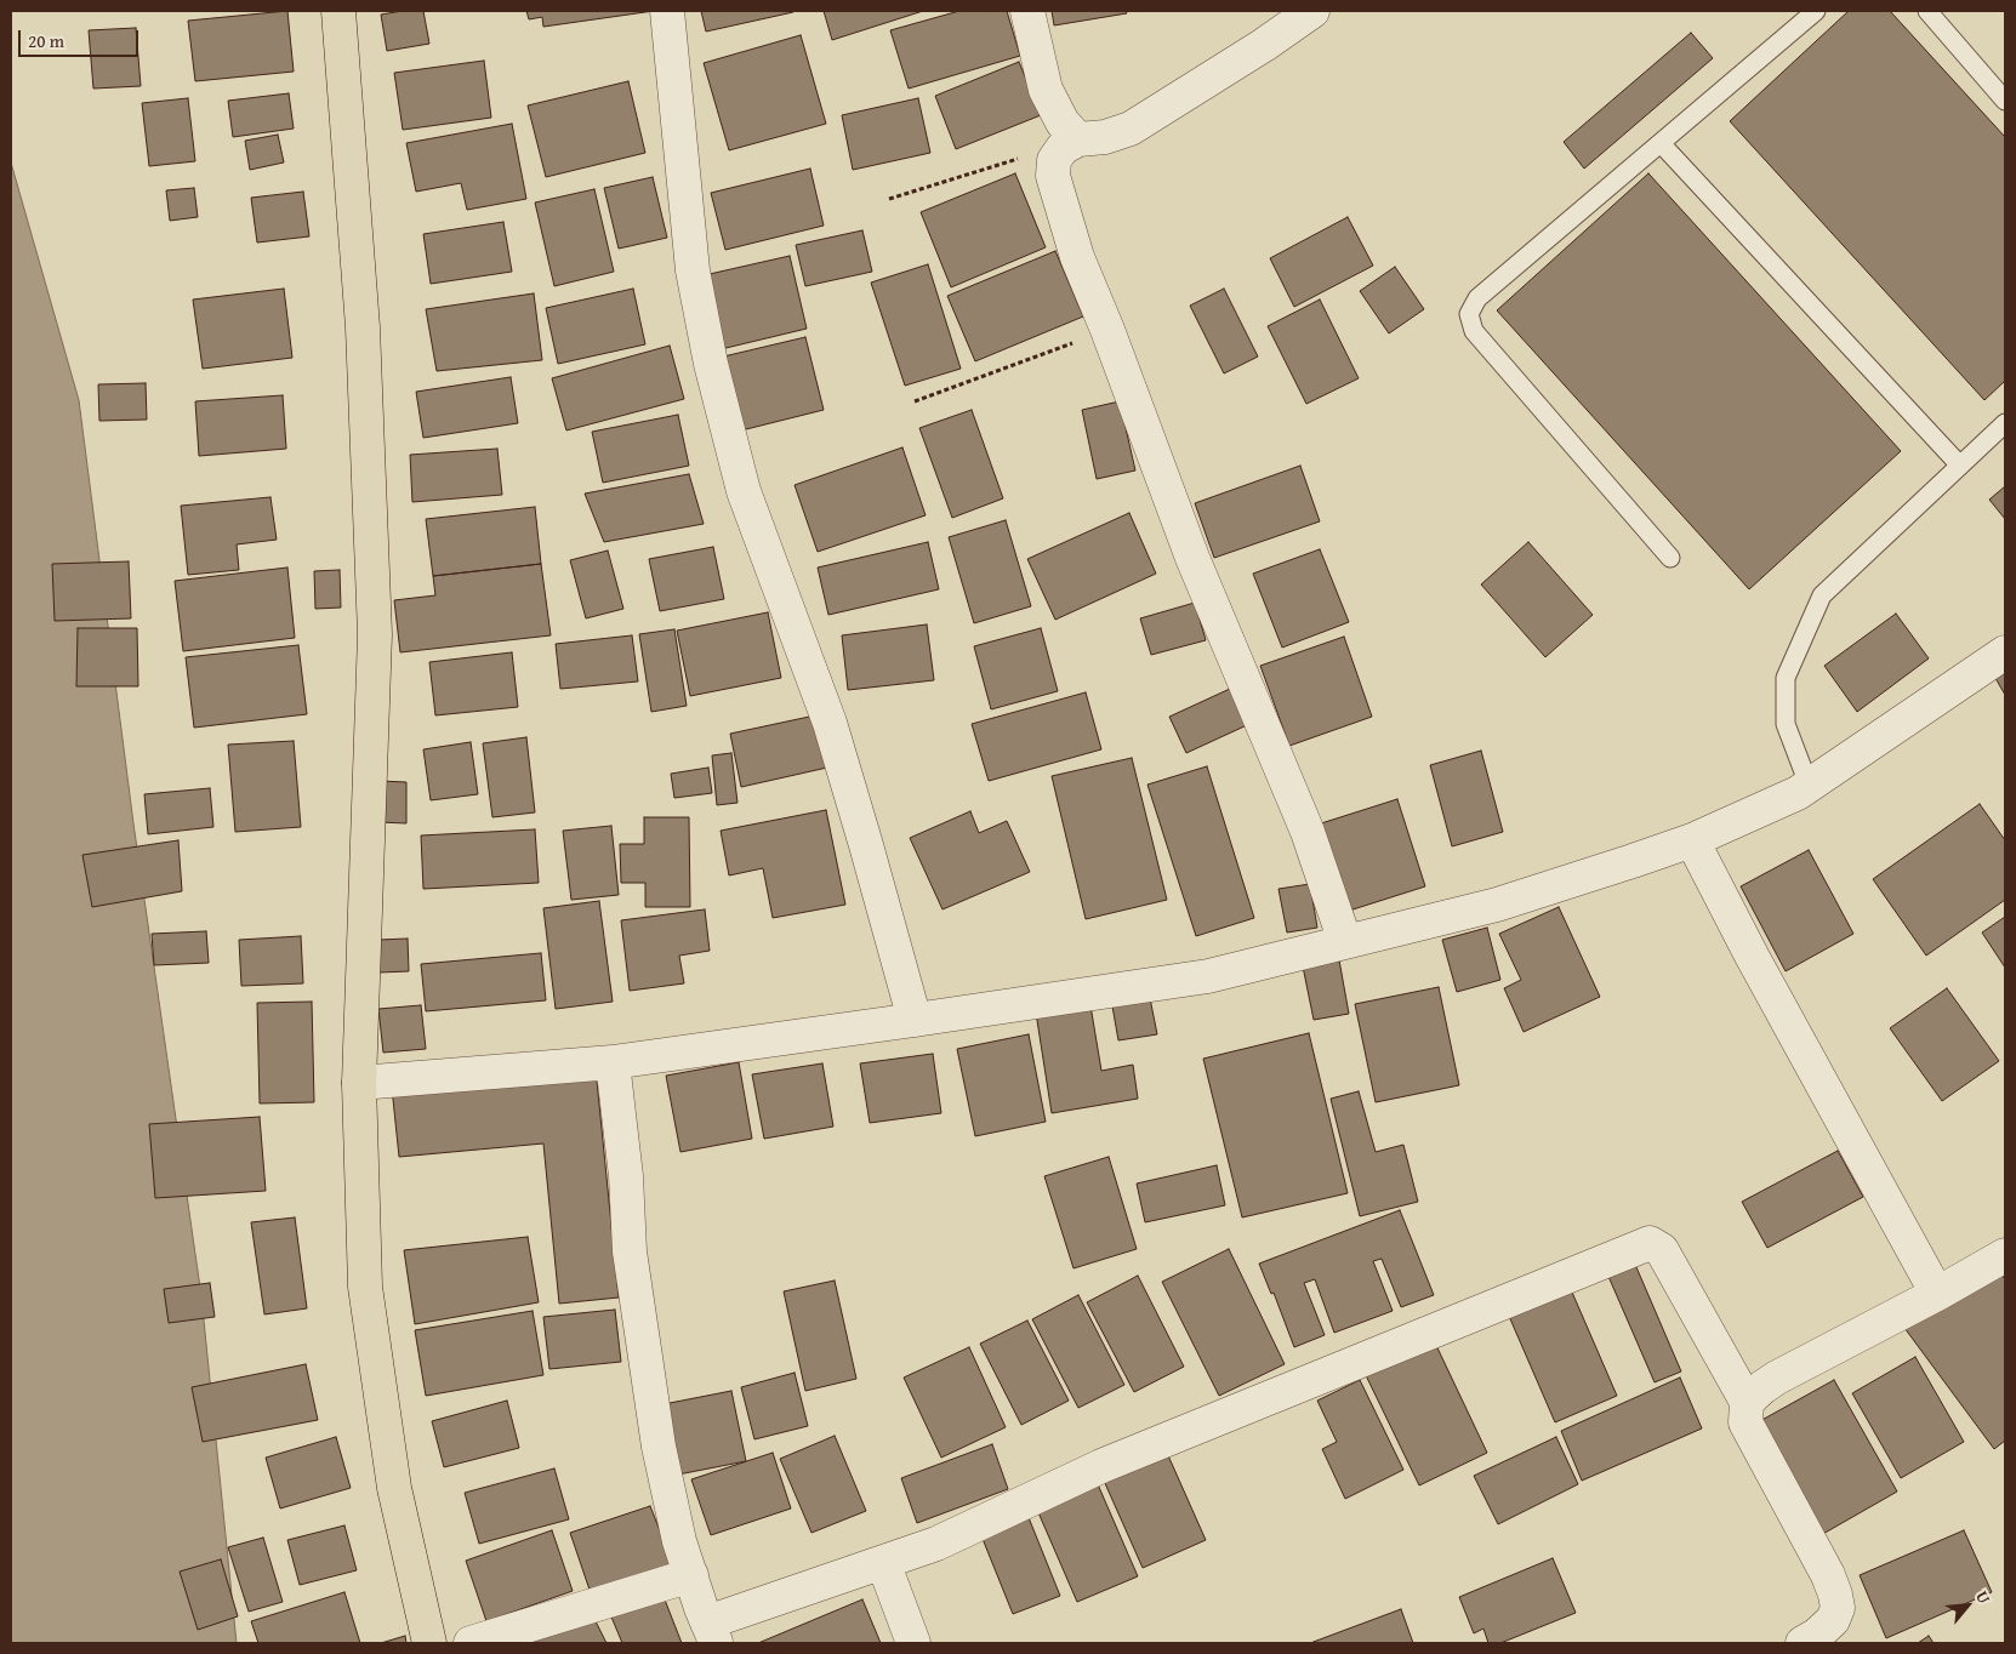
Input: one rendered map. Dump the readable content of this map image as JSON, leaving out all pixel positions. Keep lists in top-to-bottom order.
{
  "scale_bar": "20 m",
  "north": "top right"
}
